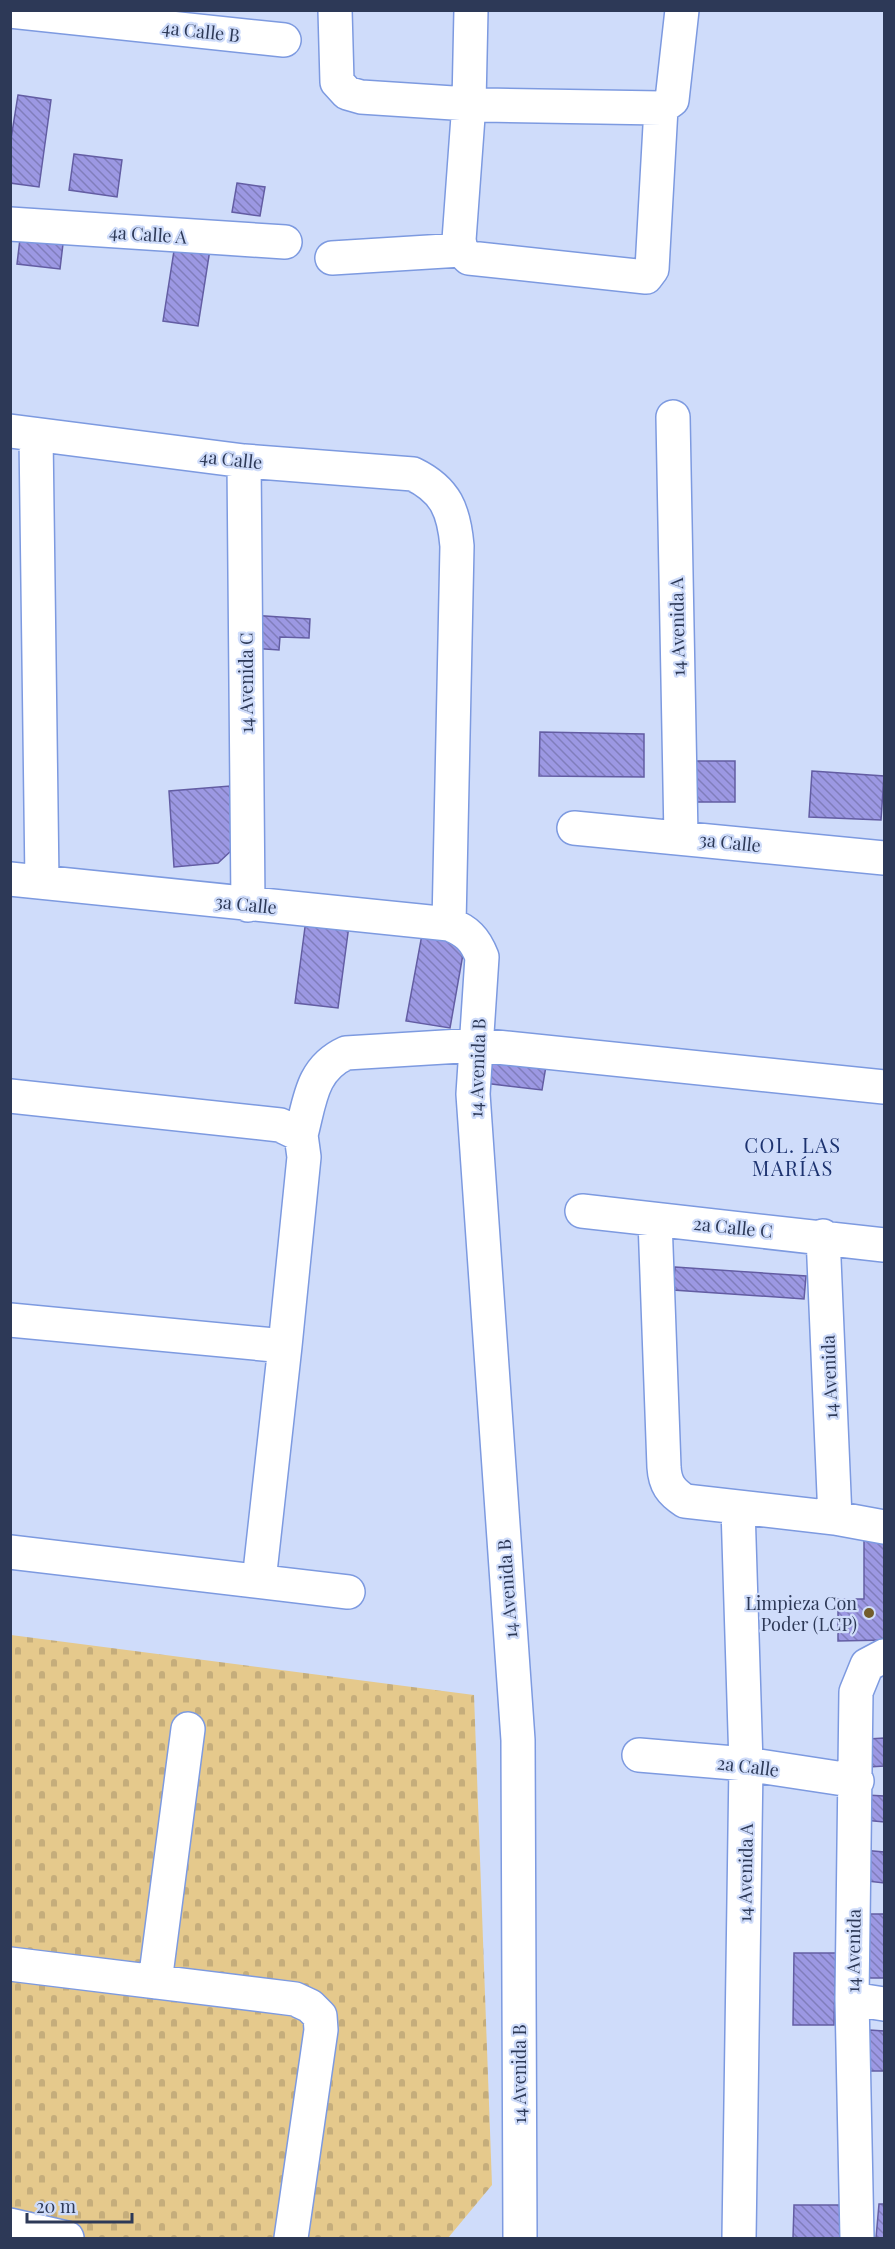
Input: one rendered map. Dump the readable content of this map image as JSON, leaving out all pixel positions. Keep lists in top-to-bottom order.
{
  "streets": {
    "street": [
      "4a Calle B",
      "4a Calle A",
      "4a Calle",
      "14 Avenida A",
      "14 Avenida C",
      "3a Calle",
      "14 Avenida B",
      "2a Calle C",
      "14 Avenida",
      "2a Calle"
    ]
  },
  "crossings": [
    ["4a Calle", "14 Avenida C"],
    ["4a Calle", "3a Calle"],
    ["14 Avenida A", "3a Calle"],
    ["14 Avenida A", "2a Calle"],
    ["14 Avenida C", "3a Calle"],
    ["3a Calle", "14 Avenida B"],
    ["2a Calle C", "14 Avenida"],
    ["14 Avenida", "2a Calle"]
  ],
  "districts": ["COL. LAS MARÍAS"],
  "places": ["Limpieza Con Poder (LCP)"],
  "scale_bar": "20 m"
}
